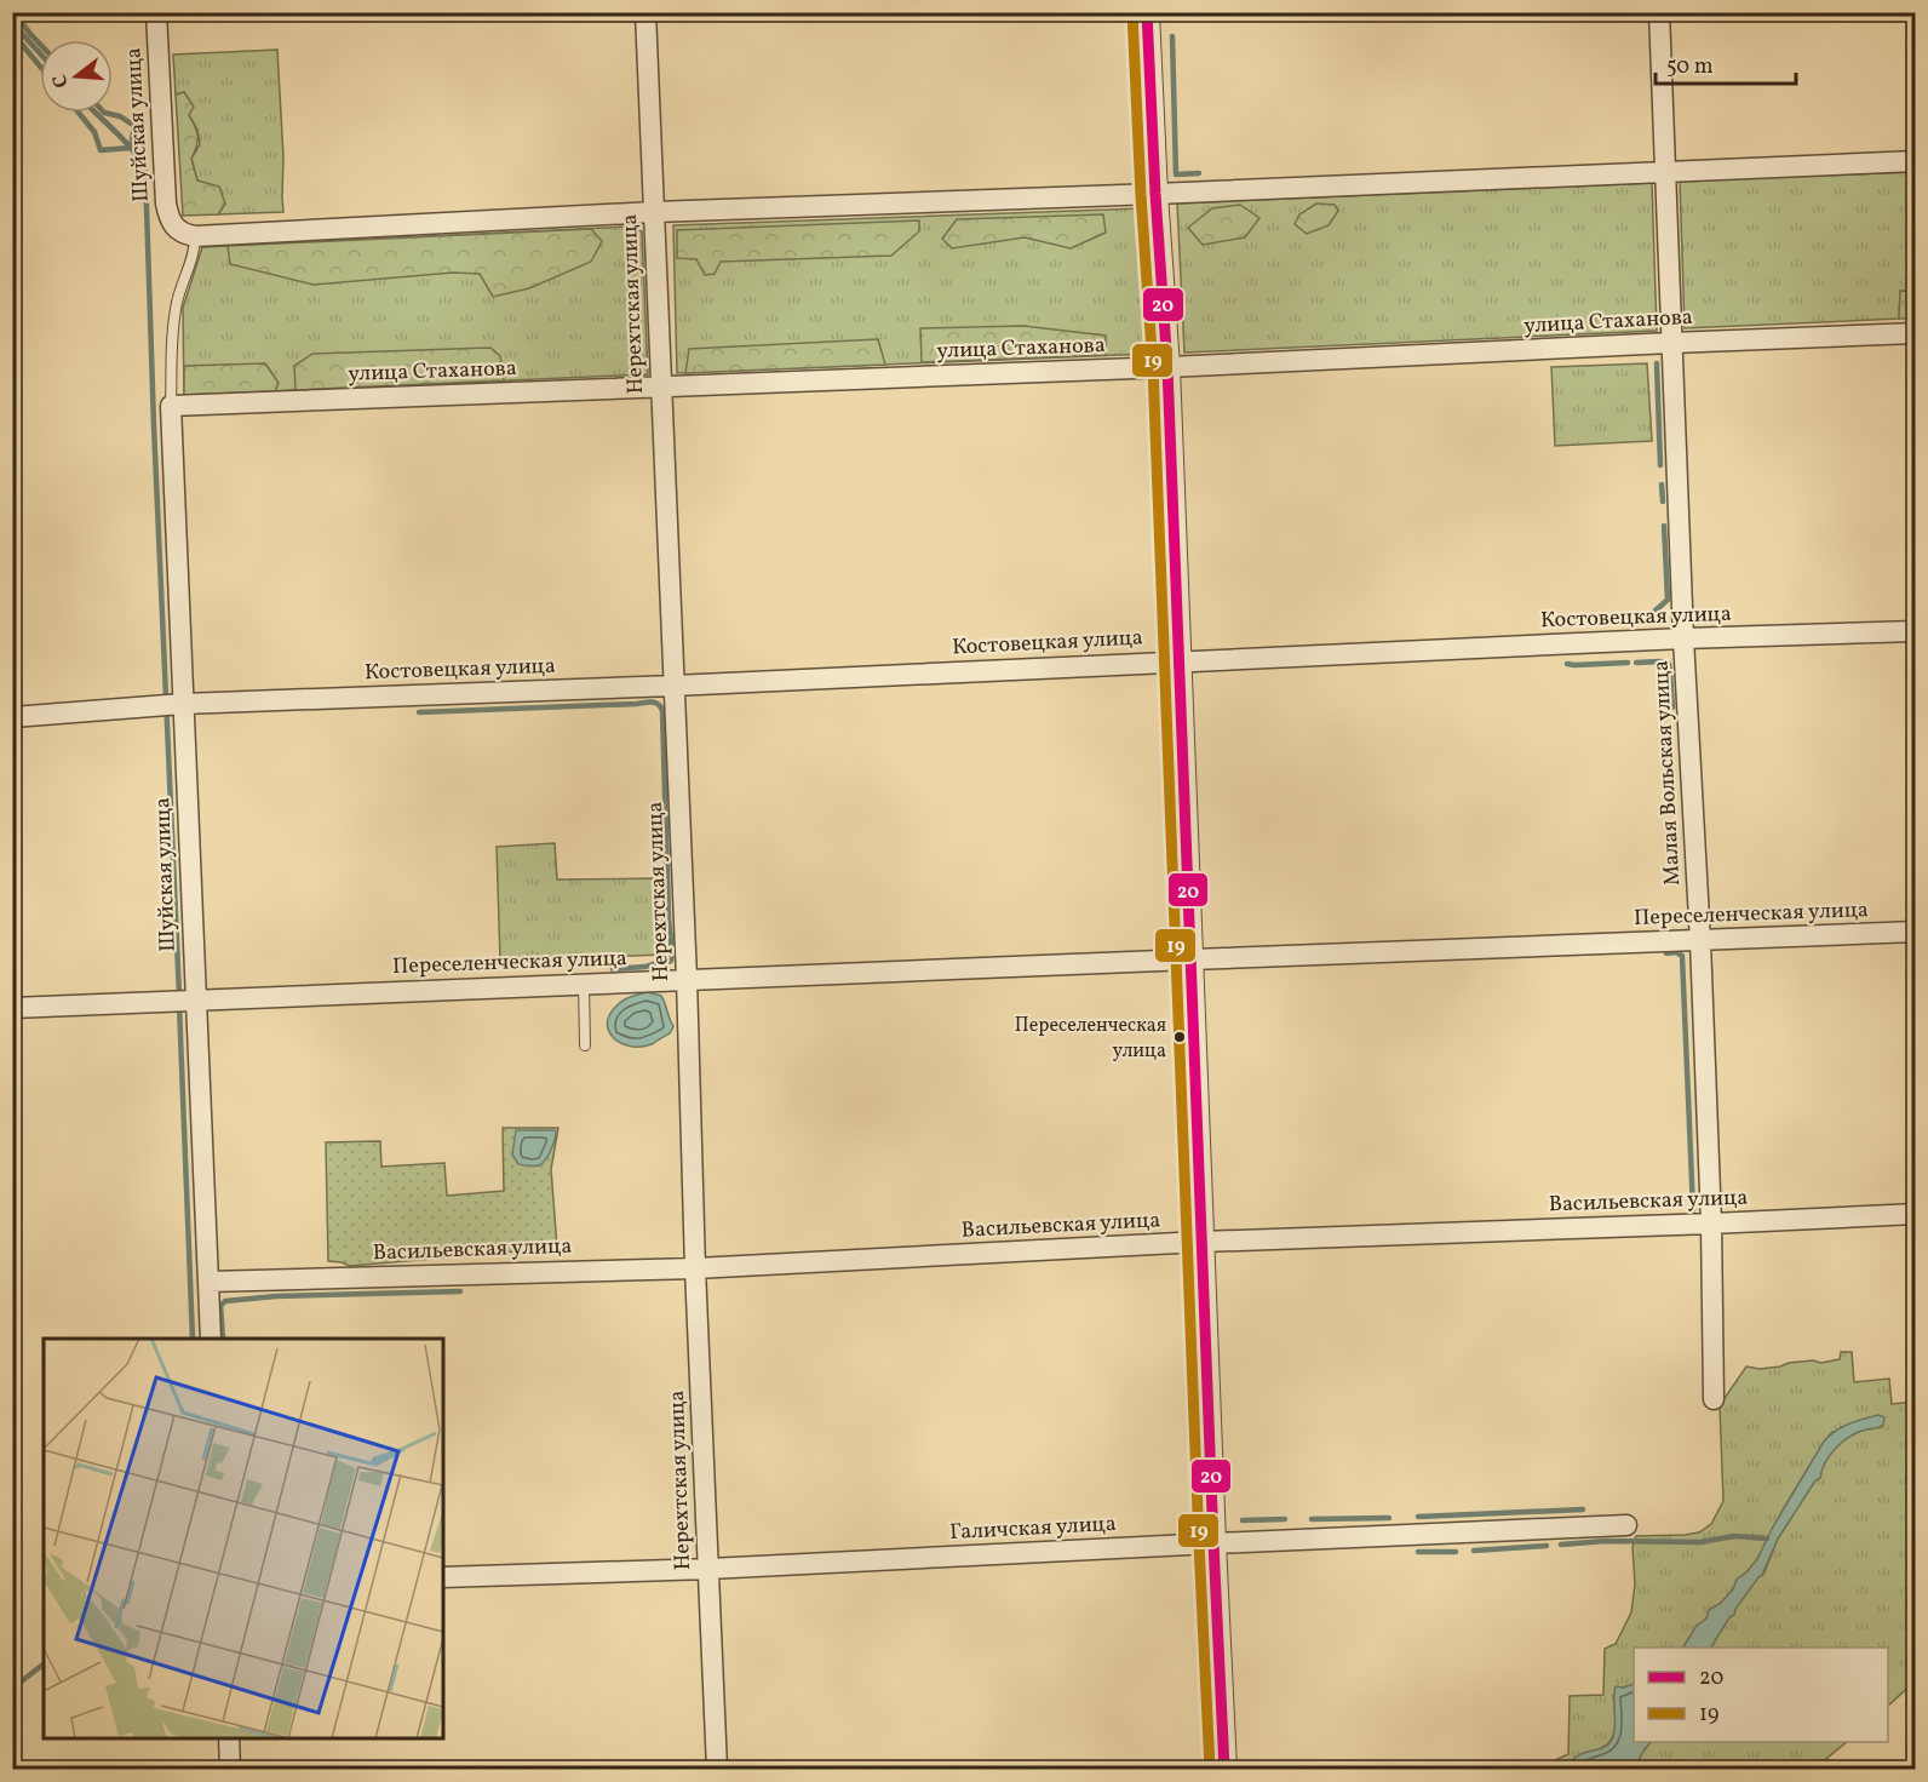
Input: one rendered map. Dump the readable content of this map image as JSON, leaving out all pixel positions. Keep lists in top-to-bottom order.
{
  "streets": {
    "street": [
      "Шуйская улица",
      "Нерехтская улица",
      "улица Стаханова",
      "Костовецкая улица",
      "Малая Вольская улица",
      "Переселенческая улица",
      "Васильевская улица",
      "Галичская улица"
    ]
  },
  "crossings": [
    ["Шуйская улица", "улица Стаханова"],
    ["Шуйская улица", "Костовецкая улица"],
    ["Шуйская улица", "Переселенческая улица"],
    ["Шуйская улица", "Васильевская улица"],
    ["Нерехтская улица", "улица Стаханова"],
    ["Нерехтская улица", "Костовецкая улица"],
    ["Нерехтская улица", "Переселенческая улица"],
    ["Нерехтская улица", "Васильевская улица"],
    ["Нерехтская улица", "Галичская улица"],
    ["улица Стаханова", "Малая Вольская улица"],
    ["Костовецкая улица", "Малая Вольская улица"],
    ["Малая Вольская улица", "Переселенческая улица"],
    ["Малая Вольская улица", "Васильевская улица"]
  ],
  "places": ["Переселенческая улица"],
  "lines": ["transit line 20", "transit line 19"],
  "legend": ["20", "19"],
  "scale_bar": "50 m",
  "north": "left"
}
